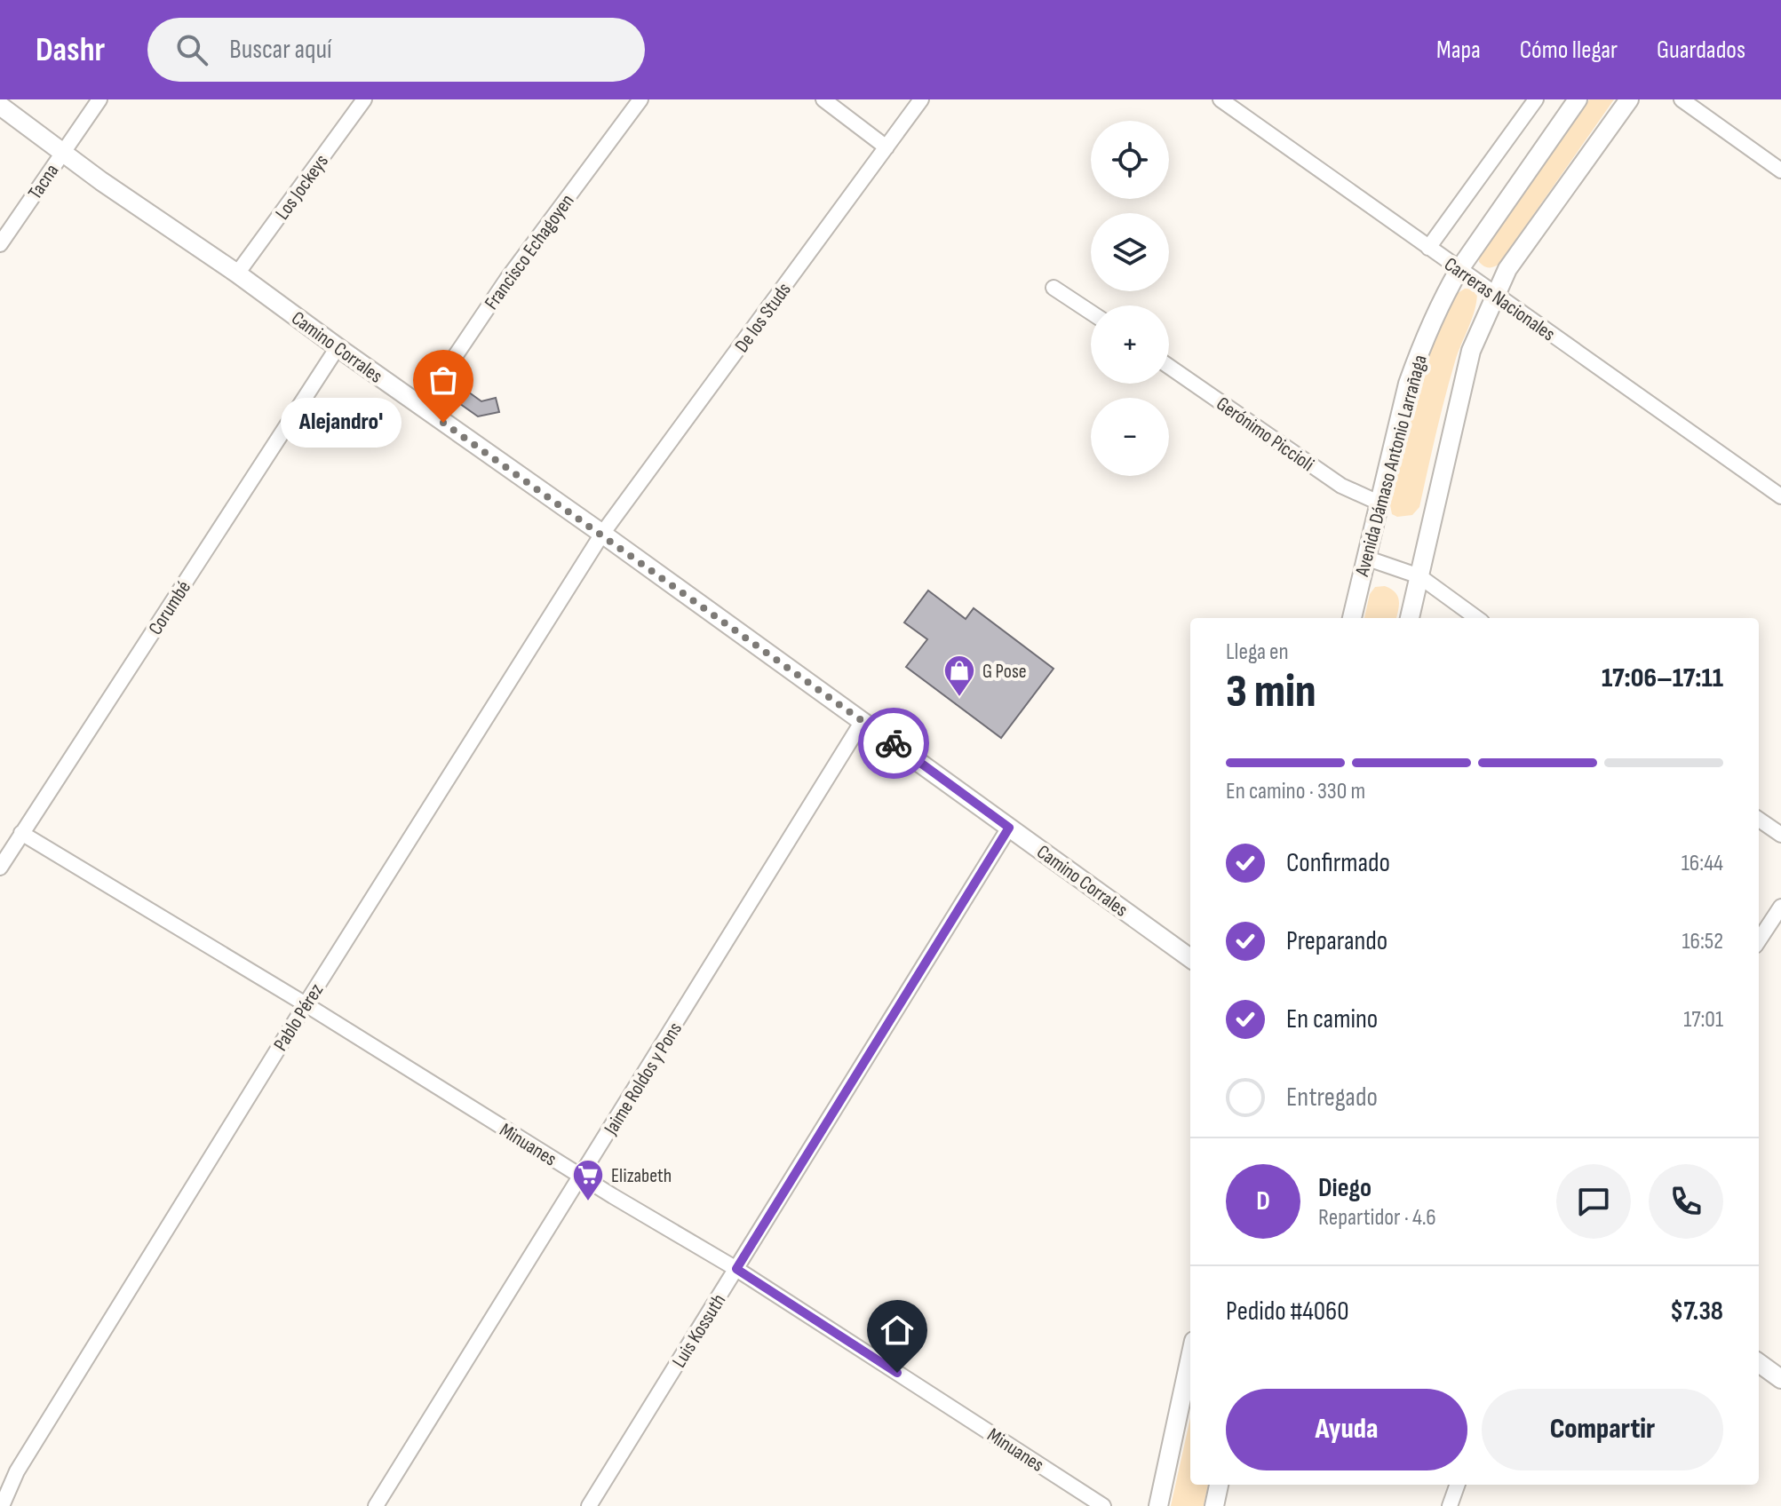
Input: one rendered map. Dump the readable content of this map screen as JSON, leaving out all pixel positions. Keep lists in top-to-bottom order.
{
  "streets": {
    "street": [
      "Tacna",
      "Los Jockeys",
      "Francisco Echagoyen",
      "Carreras Nacionales",
      "De los Studs",
      "Camino Corrales",
      "Gerónimo Piccioli",
      "Avenida Dámaso Antonio Larrañaga",
      "Corumbé",
      "Pablo Pérez",
      "Jaime Roldos y Pons",
      "Minuanes",
      "Luis Kossuth"
    ]
  },
  "crossings": [
    ["Tacna", "Camino Corrales"],
    ["Los Jockeys", "Camino Corrales"],
    ["Francisco Echagoyen", "Camino Corrales"],
    ["Carreras Nacionales", "Avenida Dámaso Antonio Larrañaga"],
    ["De los Studs", "Camino Corrales"],
    ["De los Studs", "Pablo Pérez"],
    ["Camino Corrales", "Corumbé"],
    ["Camino Corrales", "Pablo Pérez"],
    ["Camino Corrales", "Jaime Roldos y Pons"],
    ["Camino Corrales", "Luis Kossuth"],
    ["Gerónimo Piccioli", "Avenida Dámaso Antonio Larrañaga"],
    ["Corumbé", "Minuanes"],
    ["Pablo Pérez", "Minuanes"],
    ["Jaime Roldos y Pons", "Minuanes"],
    ["Minuanes", "Luis Kossuth"]
  ],
  "places": {
    "other": ["Alejandro'"],
    "shop": ["G Pose"],
    "supermarket": ["Elizabeth"]
  },
  "page": {
    "header": "Dashr",
    "search": "Buscar aquí",
    "nav": ["Mapa", "Cómo llegar", "Guardados"],
    "map_buttons": ["+", "−"],
    "bubble": "Alejandro'",
    "heading": ["3 min", "Llega en", "17:06–17:11"],
    "panel": [
      "Diego",
      "Repartidor · 4.6",
      "Pedido #4060",
      "$7.38"
    ],
    "bar": "En camino · 330 m",
    "list": [
      ["Confirmado", "16:44"],
      ["Preparando", "16:52"],
      ["En camino", "17:01"],
      "Entregado"
    ],
    "round": "D",
    "buttons": ["Ayuda", "Compartir"]
  }
}
